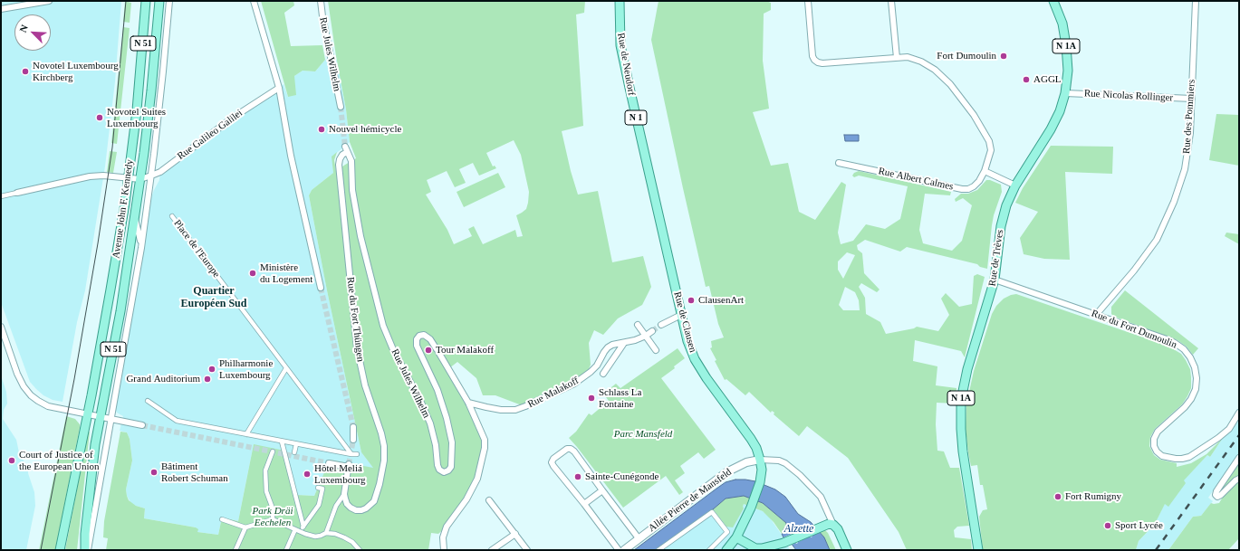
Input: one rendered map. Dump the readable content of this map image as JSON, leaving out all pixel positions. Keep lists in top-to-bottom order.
{
  "streets": {
    "main road": [
      "N 51",
      "N 1A",
      "Rue de Neudorf",
      "N 1",
      "Avenue John F. Kennedy",
      "Rue de Trèves",
      "Rue de Clausen",
      "Allée Pierre de Mansfeld"
    ],
    "street": [
      "Rue Jules Wilhelm",
      "Rue Nicolas Rollinger",
      "Rue des Pommiers",
      "Rue Galileo Galilei",
      "Rue Albert Calmes",
      "Place de l'Europe",
      "Rue du Fort Thüngen",
      "Rue du Fort Dumoulin",
      "Rue Malakoff"
    ]
  },
  "crossings": [
    ["Rue Jules Wilhelm", "Rue du Fort Thüngen"],
    ["Rue Jules Wilhelm", "Rue Malakoff"],
    ["Rue de Neudorf", "Rue de Clausen"],
    ["Rue Nicolas Rollinger", "Rue des Pommiers"],
    ["Rue Nicolas Rollinger", "Rue de Trèves"],
    ["Rue des Pommiers", "Rue du Fort Dumoulin"],
    ["N 1", "Rue de Clausen"],
    ["N 1", "Allée Pierre de Mansfeld"],
    ["Rue Galileo Galilei", "Avenue John F. Kennedy"],
    ["Rue de Trèves", "Rue du Fort Dumoulin"],
    ["Rue de Clausen", "Allée Pierre de Mansfeld"]
  ],
  "districts": ["Quartier Européen Sud"],
  "water": ["Alzette"],
  "parks": ["Parc Mansfeld", "Park Dräi Eechelen"],
  "places": [
    "Fort Dumoulin",
    "Novotel Luxembourg Kirchberg",
    "AGGL",
    "Novotel Suites Luxembourg",
    "Nouvel hémicycle",
    "Ministère du Logement",
    "ClausenArt",
    "Tour Malakoff",
    "Philharmonie Luxembourg",
    "Grand Auditorium",
    "Schlass La Fontaine",
    "Court of Justice of the European Union",
    "Bâtiment Robert Schuman",
    "Hôtel Meliá Luxembourg",
    "Sainte-Cunégonde",
    "Fort Rumigny",
    "Sport Lycée"
  ],
  "north": "top left"
}
